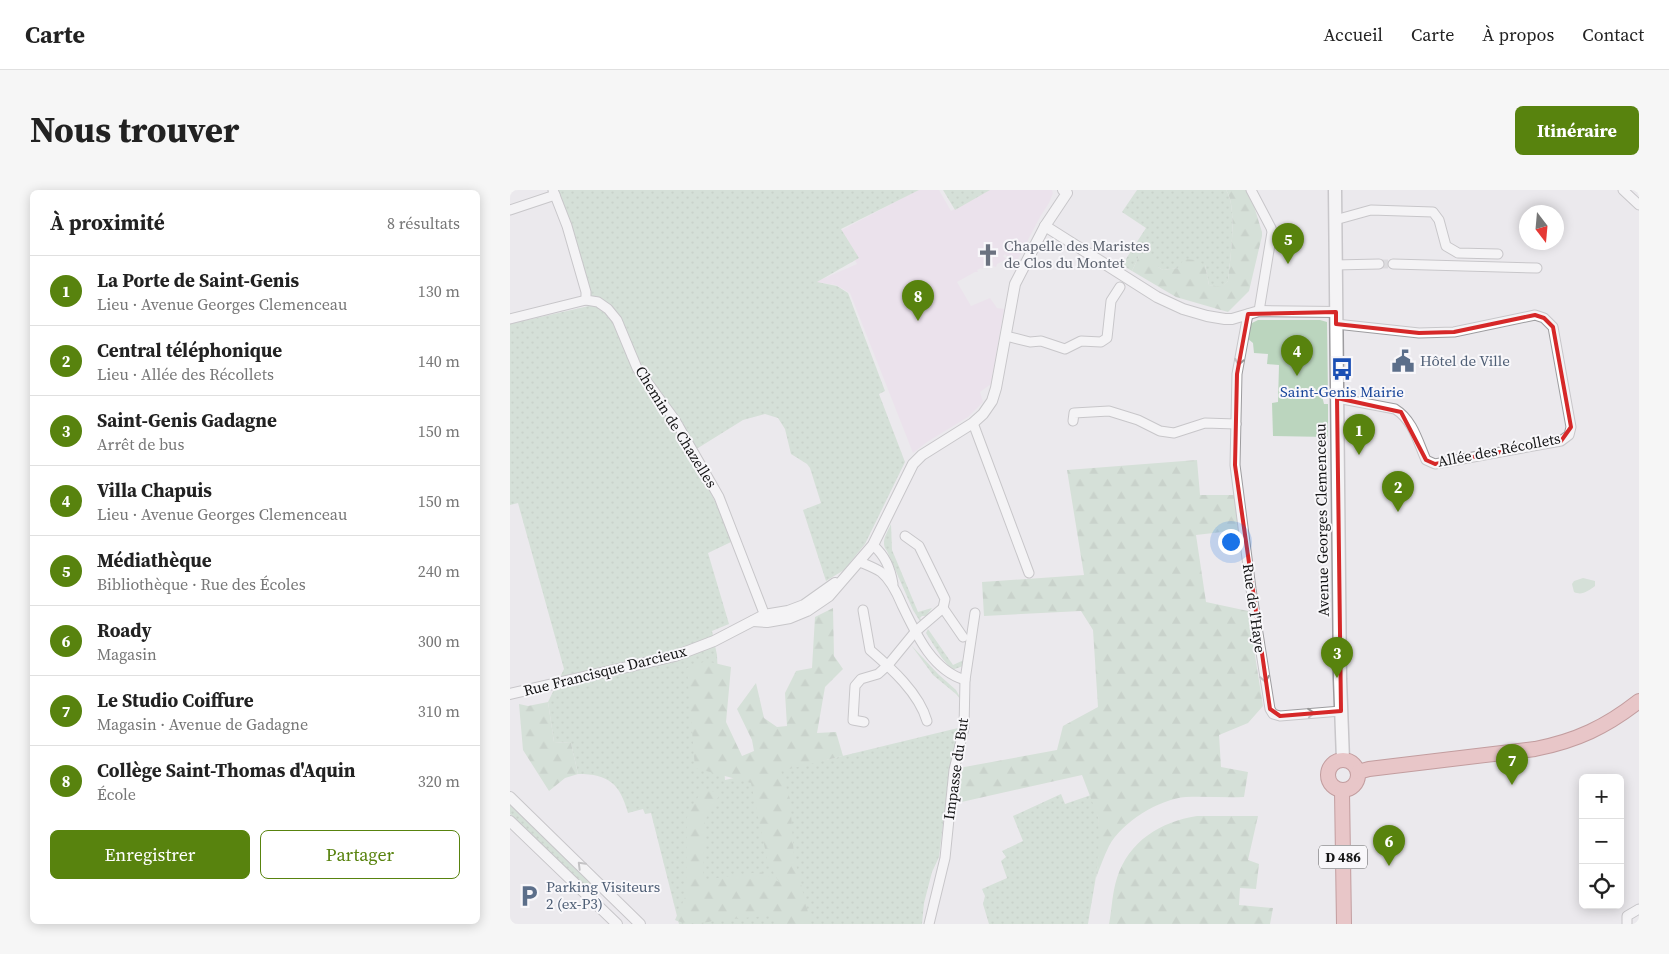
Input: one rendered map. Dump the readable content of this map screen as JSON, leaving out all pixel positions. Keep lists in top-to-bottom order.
{
  "streets": {
    "main road": ["Avenue Georges Clemenceau", "D 486"],
    "street": [
      "Chemin de Chazelles",
      "Allée des Récollets",
      "Rue de l'Haye",
      "Rue Francisque Darcieux",
      "Impasse du But"
    ]
  },
  "crossings": [
    ["Chemin de Chazelles", "Rue Francisque Darcieux"],
    ["Allée des Récollets", "Avenue Georges Clemenceau"],
    ["Avenue Georges Clemenceau", "Rue de l'Haye"],
    ["Avenue Georges Clemenceau", "D 486"]
  ],
  "one_way": ["Rue de l'Haye"],
  "places": {
    "church": ["Chapelle des Maristes de Clos du Montet"],
    "public building": ["Hôtel de Ville"],
    "bus stop": ["Saint-Genis Mairie"],
    "parking": ["Parking Visiteurs 2 (ex-P3)"]
  },
  "north": "bottom",
  "page": {
    "header": "Carte",
    "nav": [
      "Accueil",
      "Carte",
      "À propos",
      "Contact"
    ],
    "title": "Nous trouver",
    "buttons": [
      "Itinéraire",
      ["Enregistrer", "Partager"]
    ],
    "heading": ["À proximité", "8 résultats"],
    "pins": [
      "5",
      "8",
      "4",
      "1",
      "2",
      "3",
      "7",
      "6"
    ],
    "list": [
      {
        "mark": "1",
        "name": "La Porte de Saint-Genis",
        "note": "Lieu · Avenue Georges Clemenceau",
        "value": "130 m"
      },
      {
        "mark": "2",
        "name": "Central téléphonique",
        "note": "Lieu · Allée des Récollets",
        "value": "140 m"
      },
      {
        "mark": "3",
        "name": "Saint-Genis Gadagne",
        "note": "Arrêt de bus",
        "value": "150 m"
      },
      {
        "mark": "4",
        "name": "Villa Chapuis",
        "note": "Lieu · Avenue Georges Clemenceau",
        "value": "150 m"
      },
      {
        "mark": "5",
        "name": "Médiathèque",
        "note": "Bibliothèque · Rue des Écoles",
        "value": "240 m"
      },
      {
        "mark": "6",
        "name": "Roady",
        "note": "Magasin",
        "value": "300 m"
      },
      {
        "mark": "7",
        "name": "Le Studio Coiffure",
        "note": "Magasin · Avenue de Gadagne",
        "value": "310 m"
      },
      {
        "mark": "8",
        "name": "Collège Saint-Thomas d'Aquin",
        "note": "École",
        "value": "320 m"
      }
    ],
    "map_buttons": ["+", "−"]
  }
}
